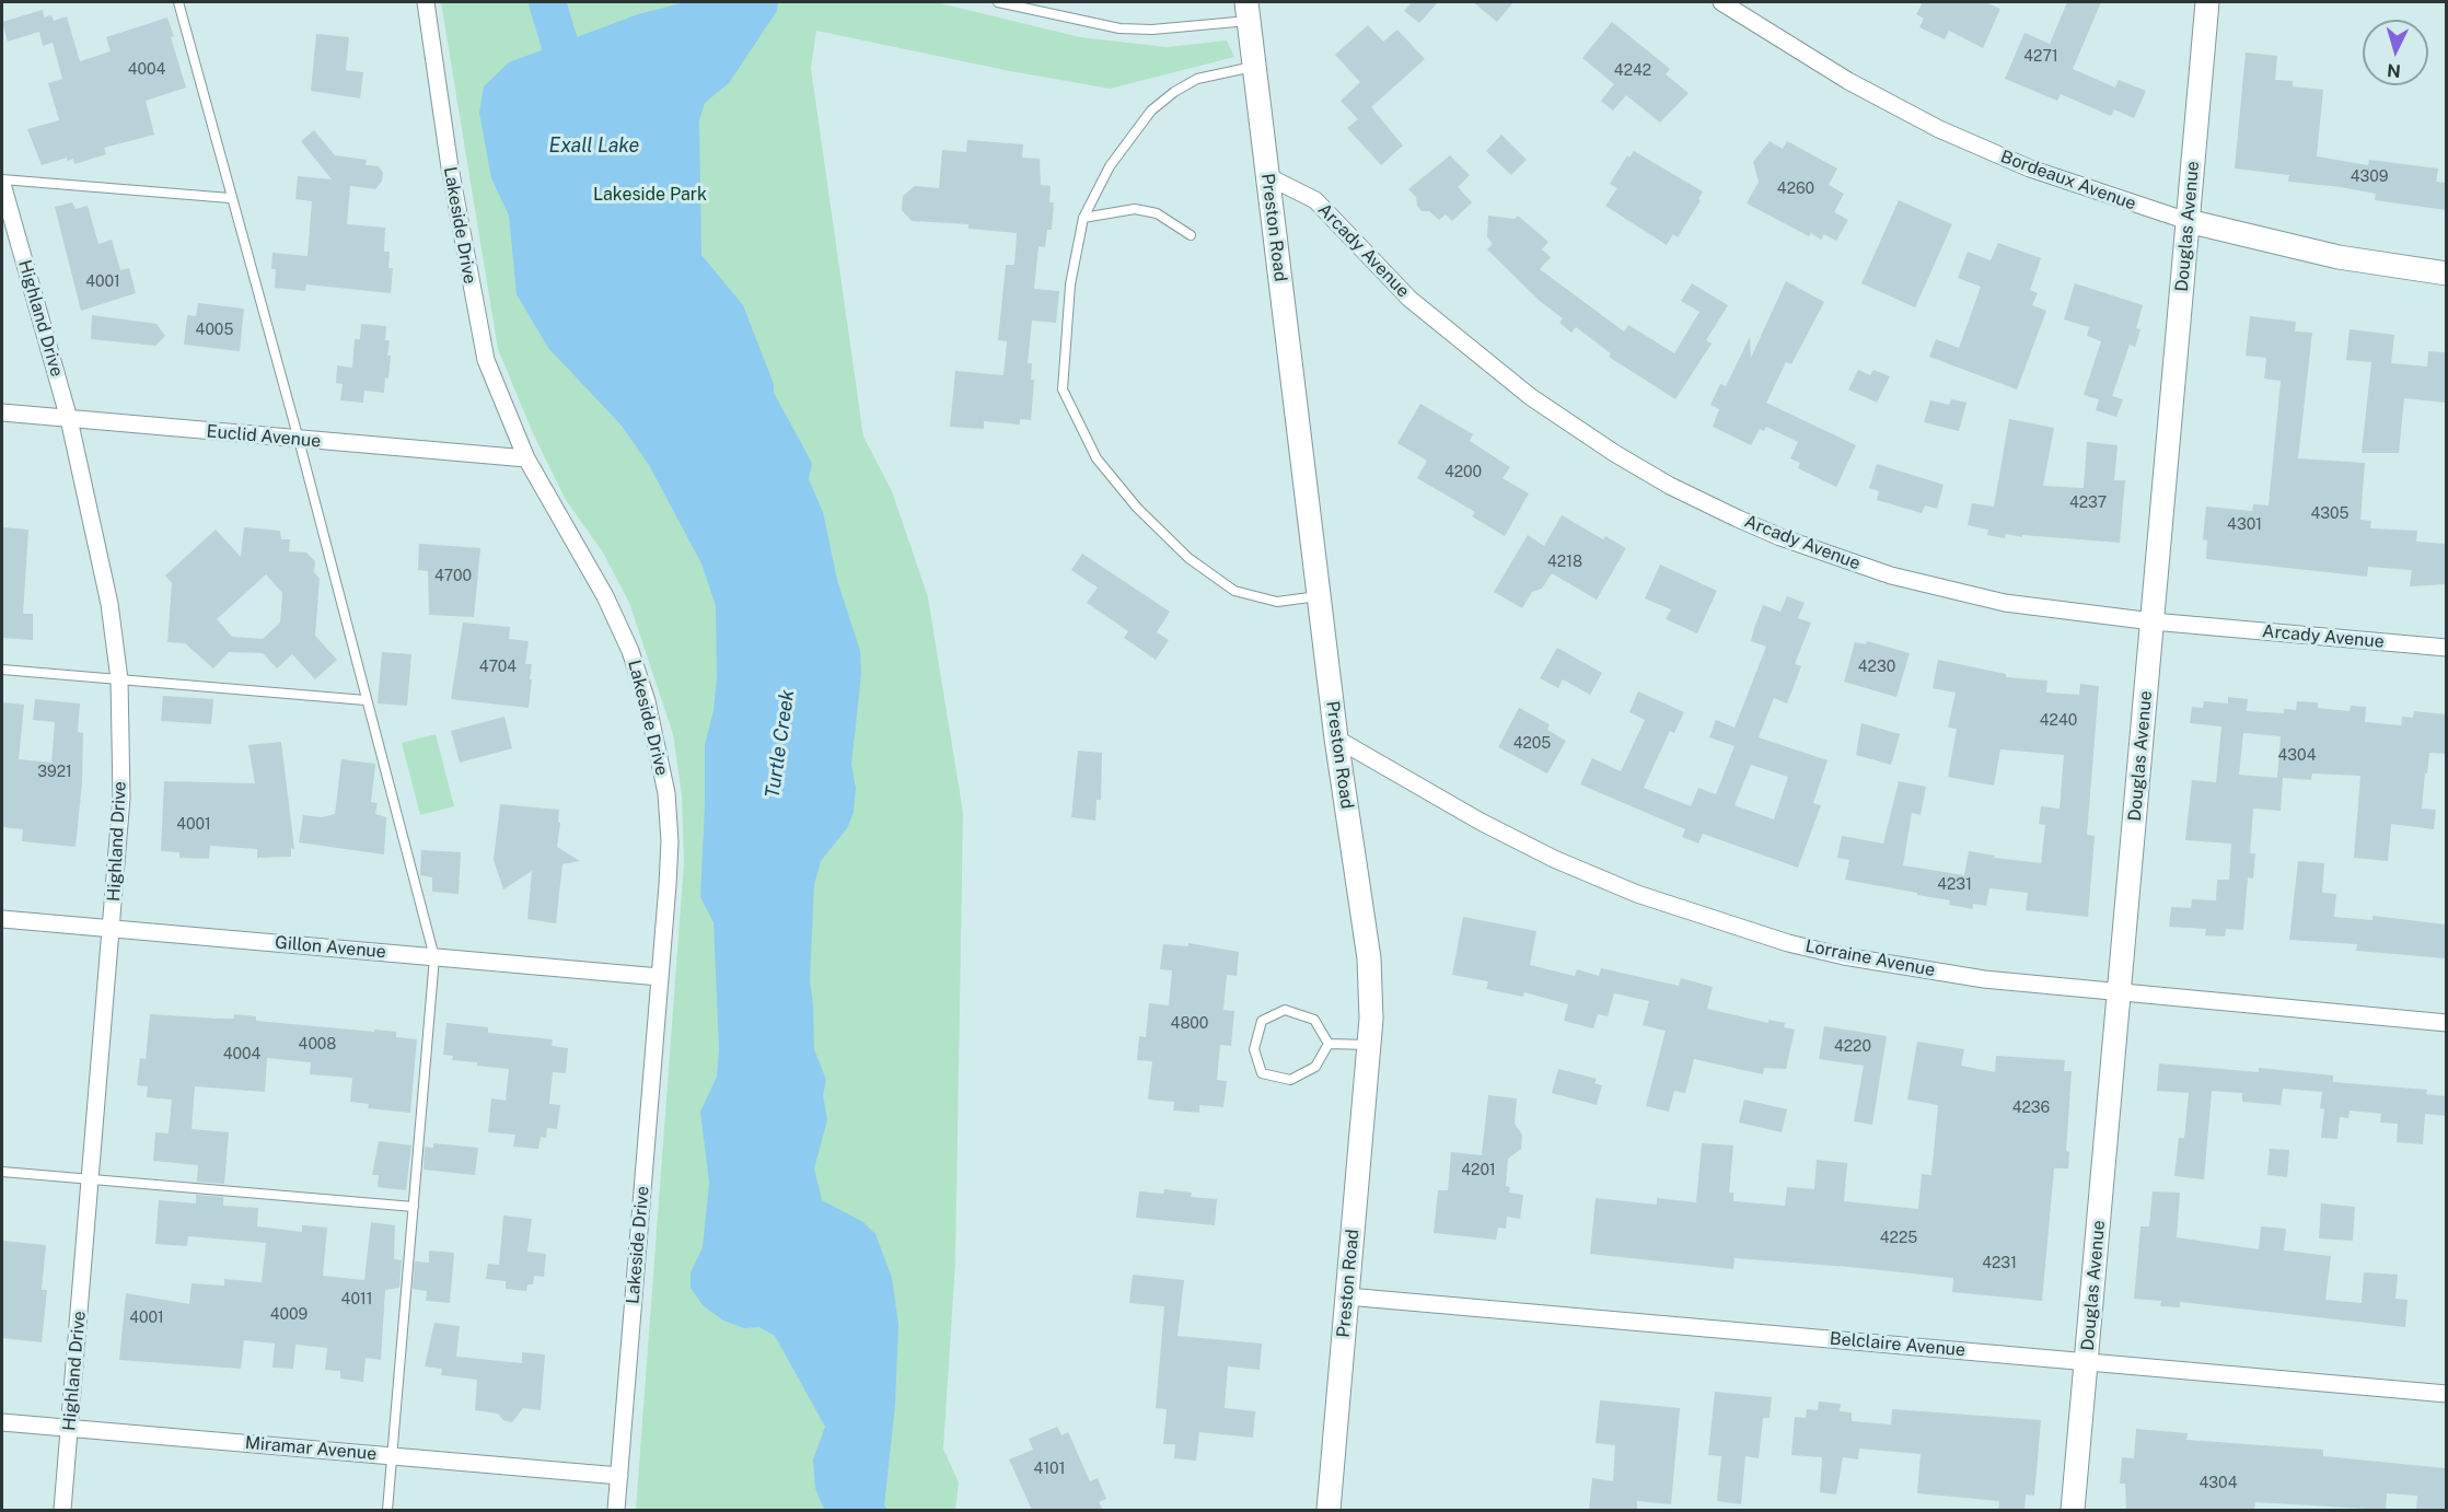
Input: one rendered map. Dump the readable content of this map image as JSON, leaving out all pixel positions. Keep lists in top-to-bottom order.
{
  "streets": {
    "street": [
      "Bordeaux Avenue",
      "Lakeside Drive",
      "Douglas Avenue",
      "Preston Road",
      "Arcady Avenue",
      "Highland Drive",
      "Euclid Avenue",
      "Gillon Avenue",
      "Lorraine Avenue",
      "Belclaire Avenue",
      "Miramar Avenue"
    ]
  },
  "crossings": [
    ["Bordeaux Avenue", "Douglas Avenue"],
    ["Lakeside Drive", "Euclid Avenue"],
    ["Lakeside Drive", "Gillon Avenue"],
    ["Lakeside Drive", "Miramar Avenue"],
    ["Douglas Avenue", "Arcady Avenue"],
    ["Douglas Avenue", "Lorraine Avenue"],
    ["Douglas Avenue", "Belclaire Avenue"],
    ["Preston Road", "Arcady Avenue"],
    ["Preston Road", "Lorraine Avenue"],
    ["Preston Road", "Belclaire Avenue"],
    ["Highland Drive", "Euclid Avenue"],
    ["Highland Drive", "Gillon Avenue"],
    ["Highland Drive", "Miramar Avenue"]
  ],
  "water": ["Exall Lake", "Turtle Creek"],
  "parks": ["Lakeside Park"],
  "house_numbers": [
    "4271",
    "4004",
    "4242",
    "4309",
    "4260",
    "4001",
    "4005",
    "4200",
    "4237",
    "4305",
    "4301",
    "4218",
    "4700",
    "4704",
    "4230",
    "4240",
    "4205",
    "4304",
    "3921",
    "4001",
    "4231",
    "4800",
    "4008",
    "4220",
    "4004",
    "4236",
    "4201",
    "4225",
    "4231",
    "4011",
    "4009",
    "4001",
    "4101",
    "4304"
  ],
  "north": "bottom"
}
